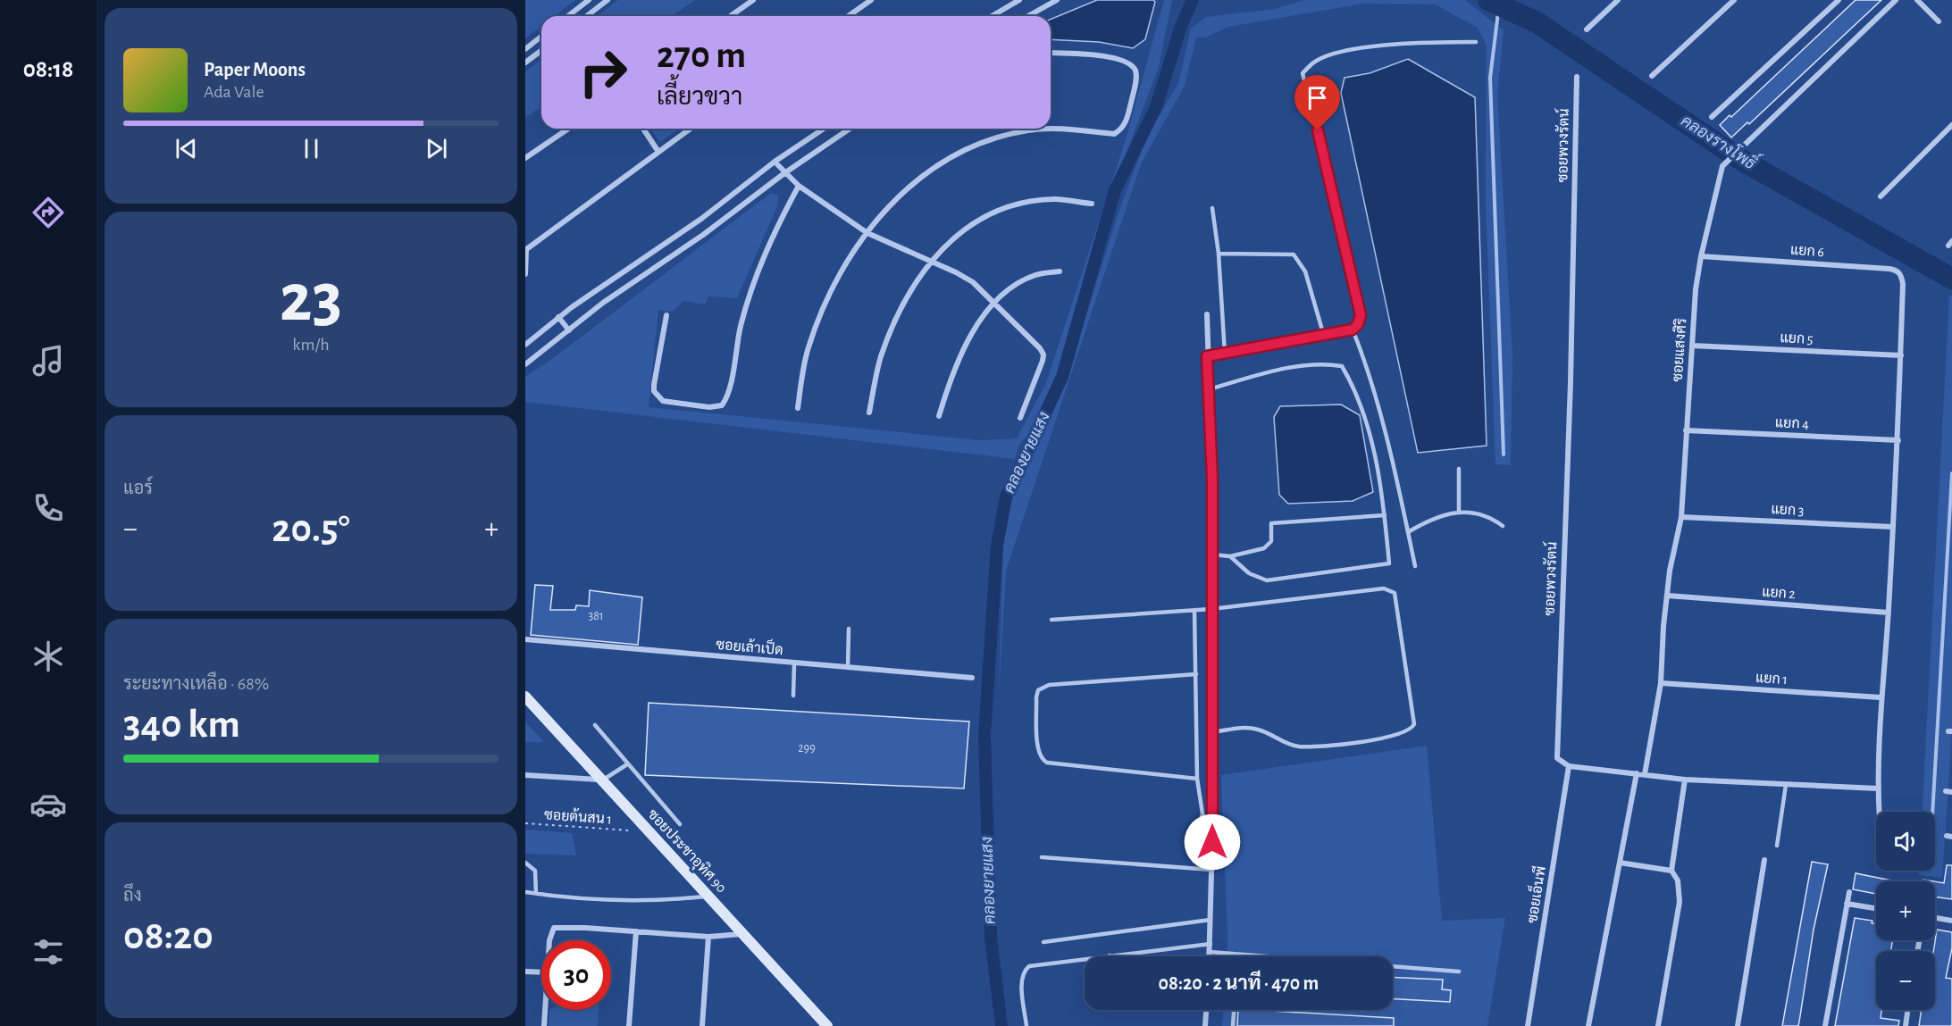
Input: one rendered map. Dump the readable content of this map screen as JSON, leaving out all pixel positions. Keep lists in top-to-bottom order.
{
  "streets": {
    "street": [
      "ซอยพวงรัตน์",
      "แยก 6",
      "แยก 5",
      "ซอยแสงศิริ",
      "แยก 4",
      "แยก 3",
      "แยก 2",
      "ซอยเล้าเป็ด",
      "แยก 1",
      "ซอยประชาอุทิศ 90",
      "ซอยเอ็นพี"
    ],
    "path": ["ซอยต้นสน 1"]
  },
  "crossings": [
    ["ซอยพวงรัตน์", "ซอยเอ็นพี"],
    ["แยก 6", "แยก 5"],
    ["แยก 6", "ซอยแสงศิริ"],
    ["แยก 5", "ซอยแสงศิริ"],
    ["ซอยแสงศิริ", "แยก 4"],
    ["ซอยแสงศิริ", "แยก 3"],
    ["ซอยแสงศิริ", "แยก 2"],
    ["ซอยแสงศิริ", "แยก 1"]
  ],
  "water": ["คลองรางโพธิ์", "คลองยายแสง"],
  "house_numbers": ["381", "299"],
  "page": {
    "tabs": "08:18",
    "turn": ["270 m", "เลี้ยวขวา"],
    "song": ["Paper Moons", "Ada Vale"],
    "tile": [
      ["23", "km/h"],
      "แอร์",
      ["ระยะทางเหลือ · 68%", "340 km"],
      ["ถึง", "08:20"]
    ],
    "heat": ["−", "20.5°", "+"],
    "map_buttons": ["+", "−"],
    "limit": "30",
    "trip": "08:20 · 2 นาที · 470 m"
  }
}
